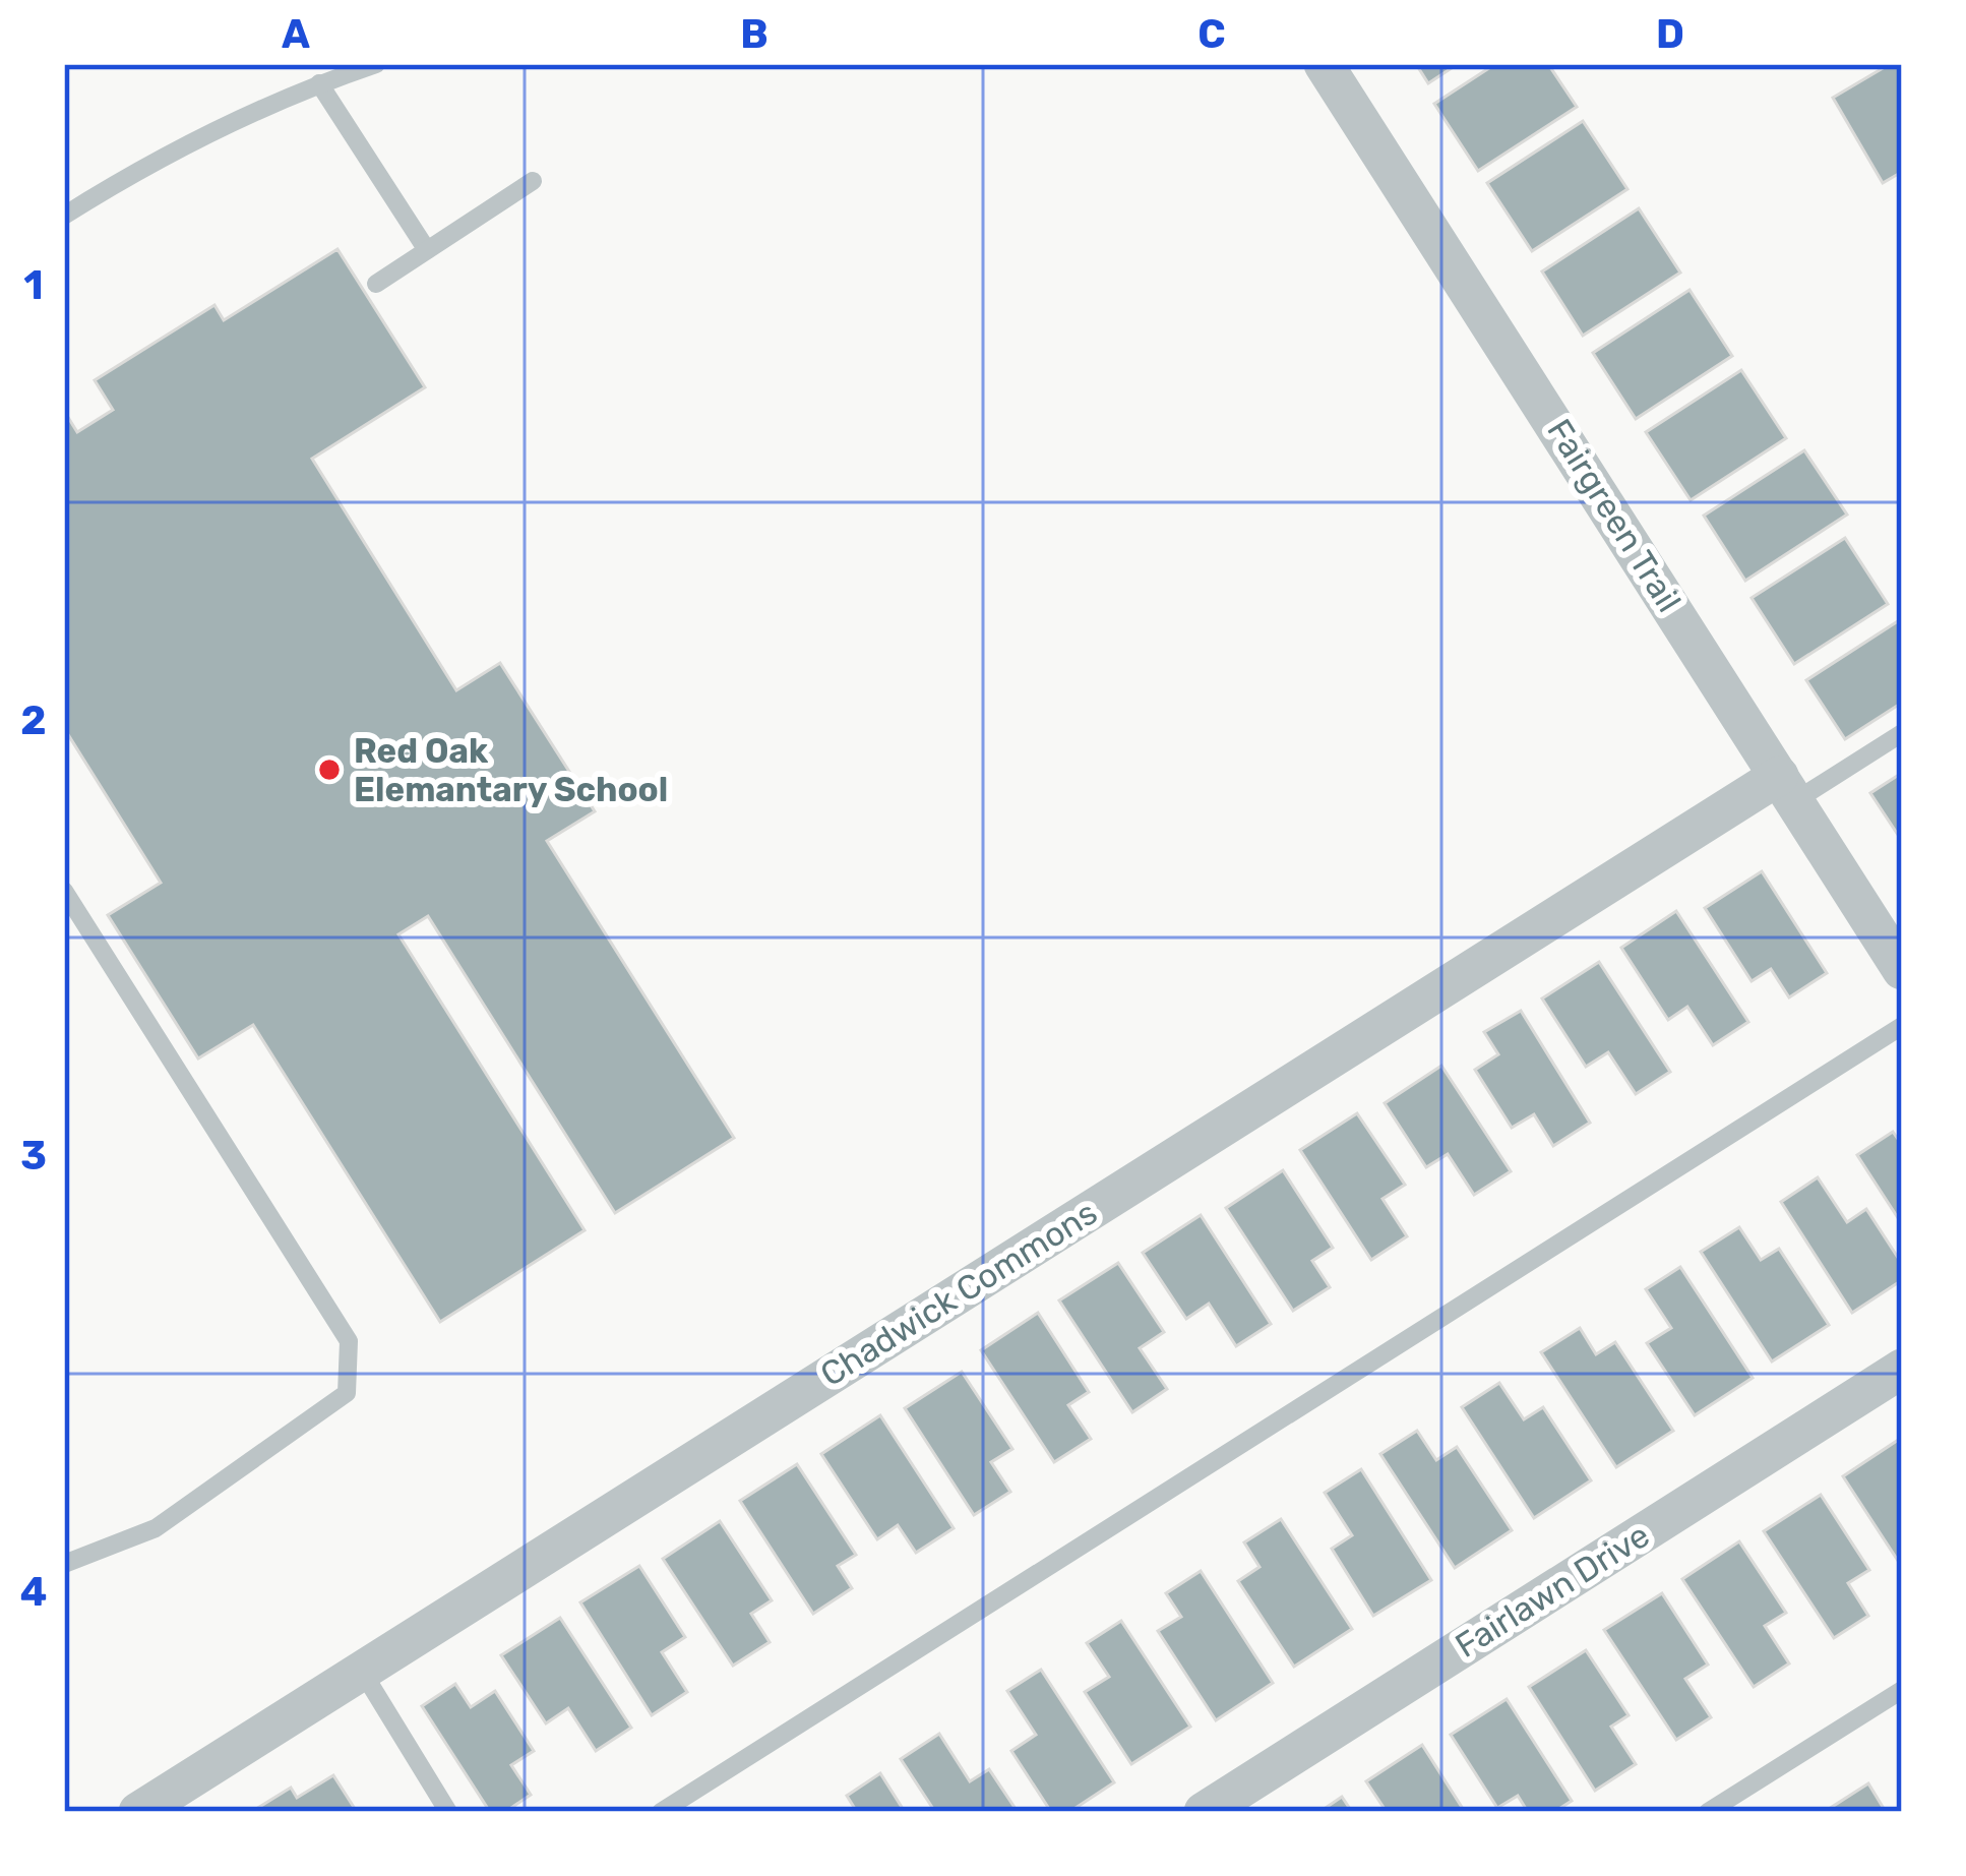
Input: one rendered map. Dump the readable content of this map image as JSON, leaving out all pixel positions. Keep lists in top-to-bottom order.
{
  "streets": {
    "street": ["Fairgreen Trail", "Chadwick Commons", "Fairlawn Drive"]
  },
  "crossings": [
    ["Fairgreen Trail", "Chadwick Commons"]
  ],
  "places": ["Red Oak Elemantary School"],
  "grid": {
    "columns": [
      "A",
      "B",
      "C",
      "D"
    ],
    "rows": [
      "1",
      "2",
      "3",
      "4"
    ]
  }
}
